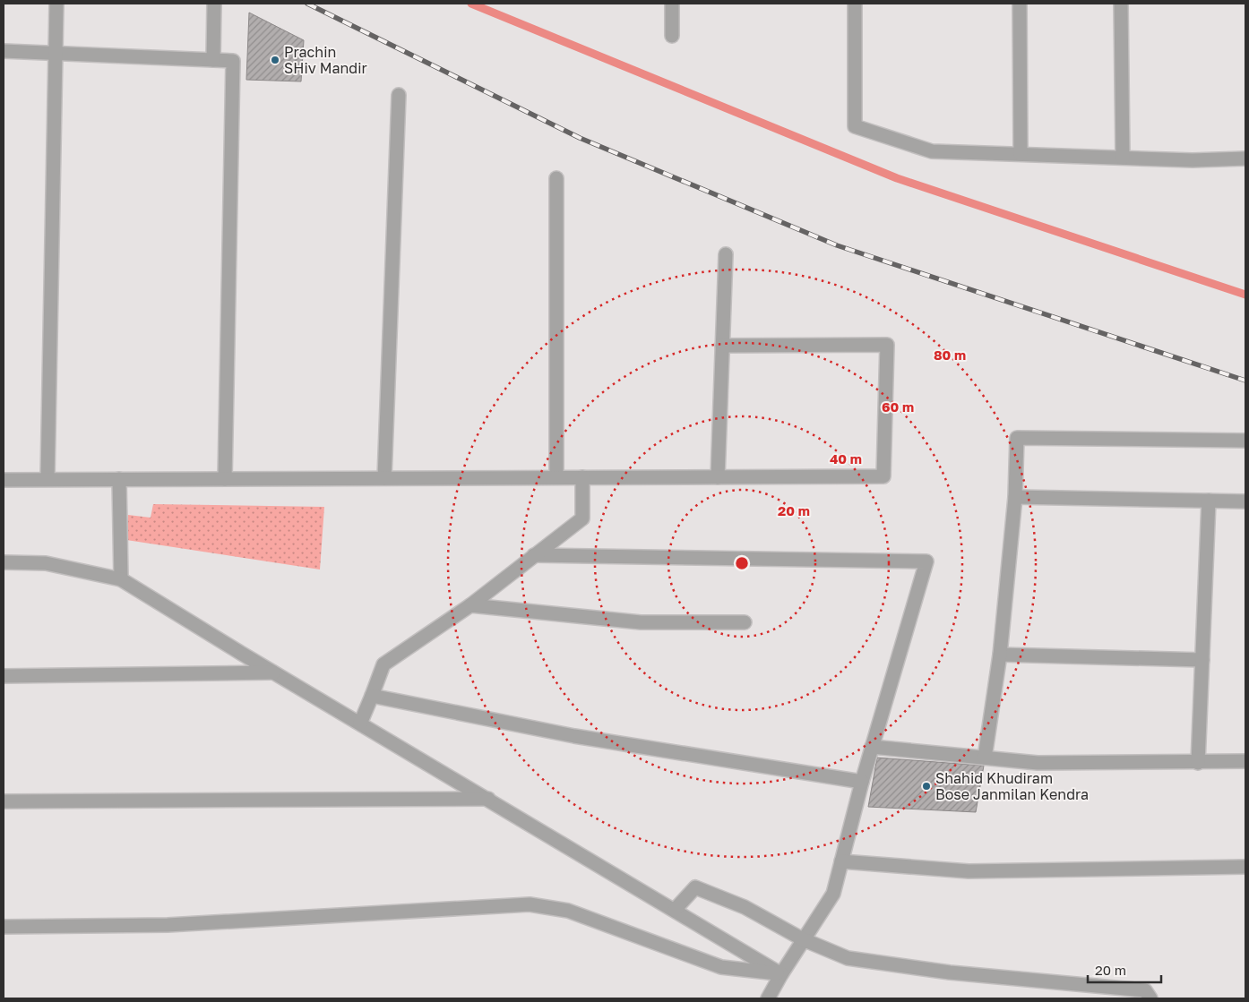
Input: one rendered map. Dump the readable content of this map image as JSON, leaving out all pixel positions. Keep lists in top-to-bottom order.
{
  "places": ["Prachin SHiv Mandir", "Shahid Khudiram Bose Janmilan Kendra"],
  "scale_bar": "20 m",
  "rings": [
    "80 m",
    "60 m",
    "40 m",
    "20 m"
  ]
}
